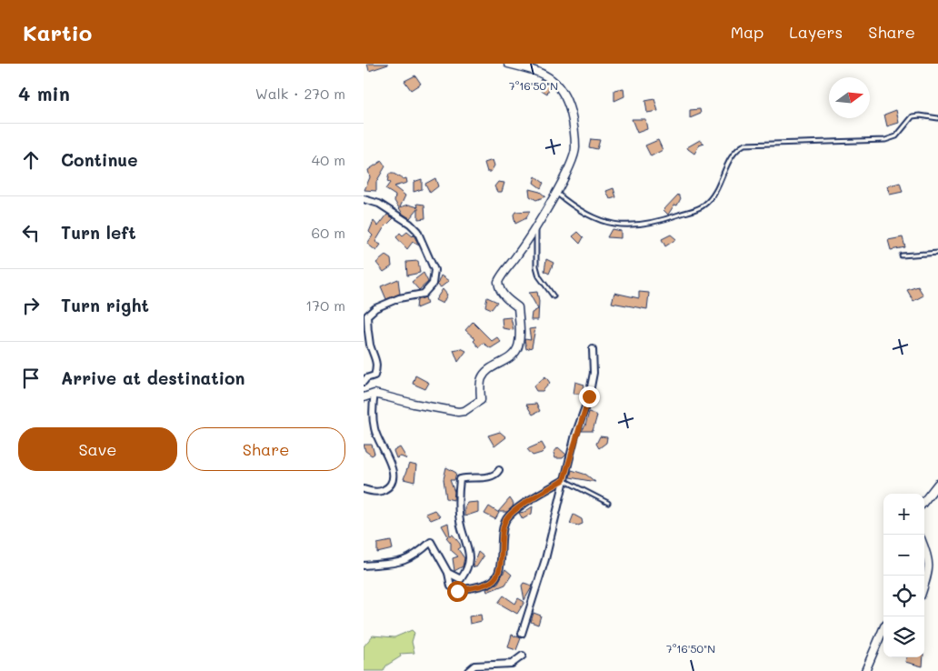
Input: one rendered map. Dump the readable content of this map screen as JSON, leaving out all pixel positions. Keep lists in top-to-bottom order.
{
  "north": "right",
  "page": {
    "header": "Kartio",
    "nav": ["Map", "Layers", "Share"],
    "heading": ["4 min", "Walk · 270 m"],
    "list": [
      ["Continue", "40 m"],
      ["Turn left", "60 m"],
      ["Turn right", "170 m"],
      "Arrive at destination"
    ],
    "buttons": ["Save", "Share"],
    "map_buttons": ["+", "−"]
  },
  "coordinates": ["7°16'50\"N"]
}
